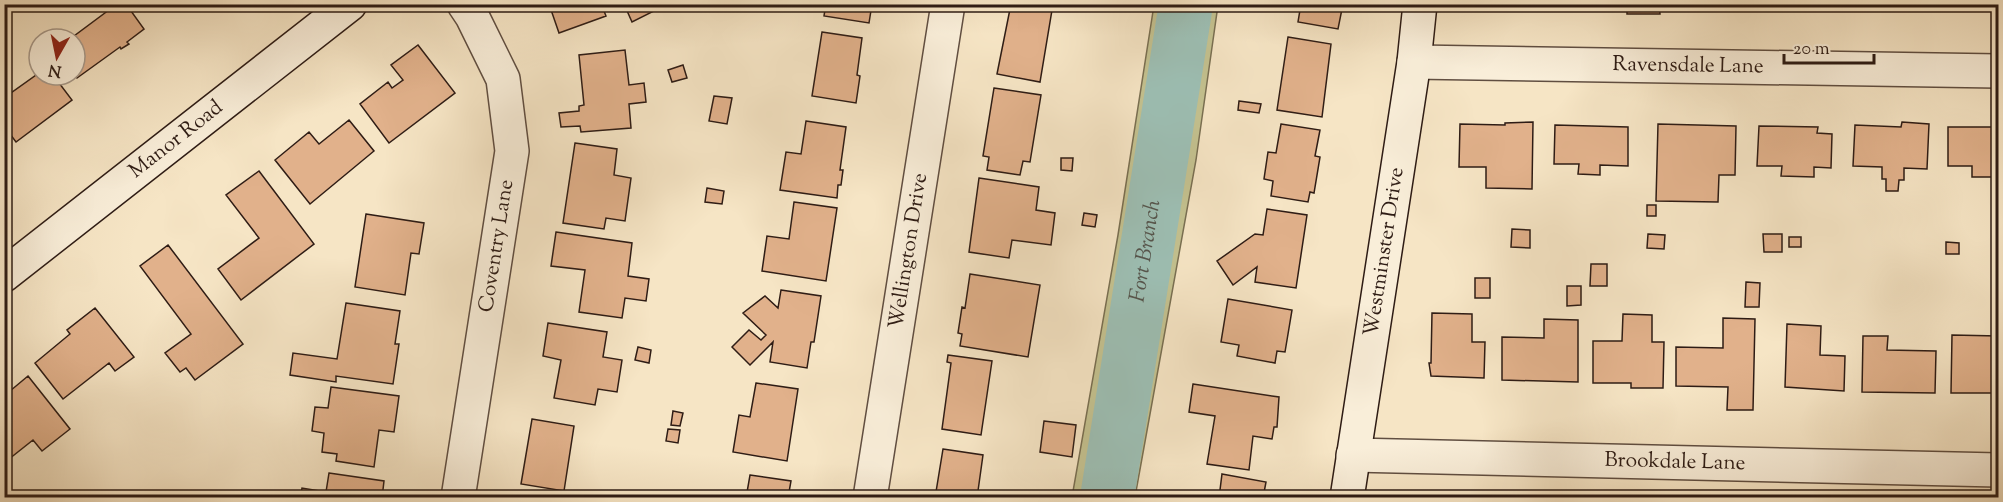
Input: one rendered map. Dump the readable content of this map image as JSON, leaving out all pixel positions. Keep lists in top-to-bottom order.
{
  "streets": {
    "street": [
      "Ravensdale Lane",
      "Manor Road",
      "Coventry Lane",
      "Wellington Drive",
      "Westminster Drive",
      "Brookdale Lane"
    ]
  },
  "crossings": [
    ["Ravensdale Lane", "Westminster Drive"],
    ["Westminster Drive", "Brookdale Lane"]
  ],
  "water": ["Fort Branch"],
  "scale_bar": "20 m",
  "north": "bottom"
}
